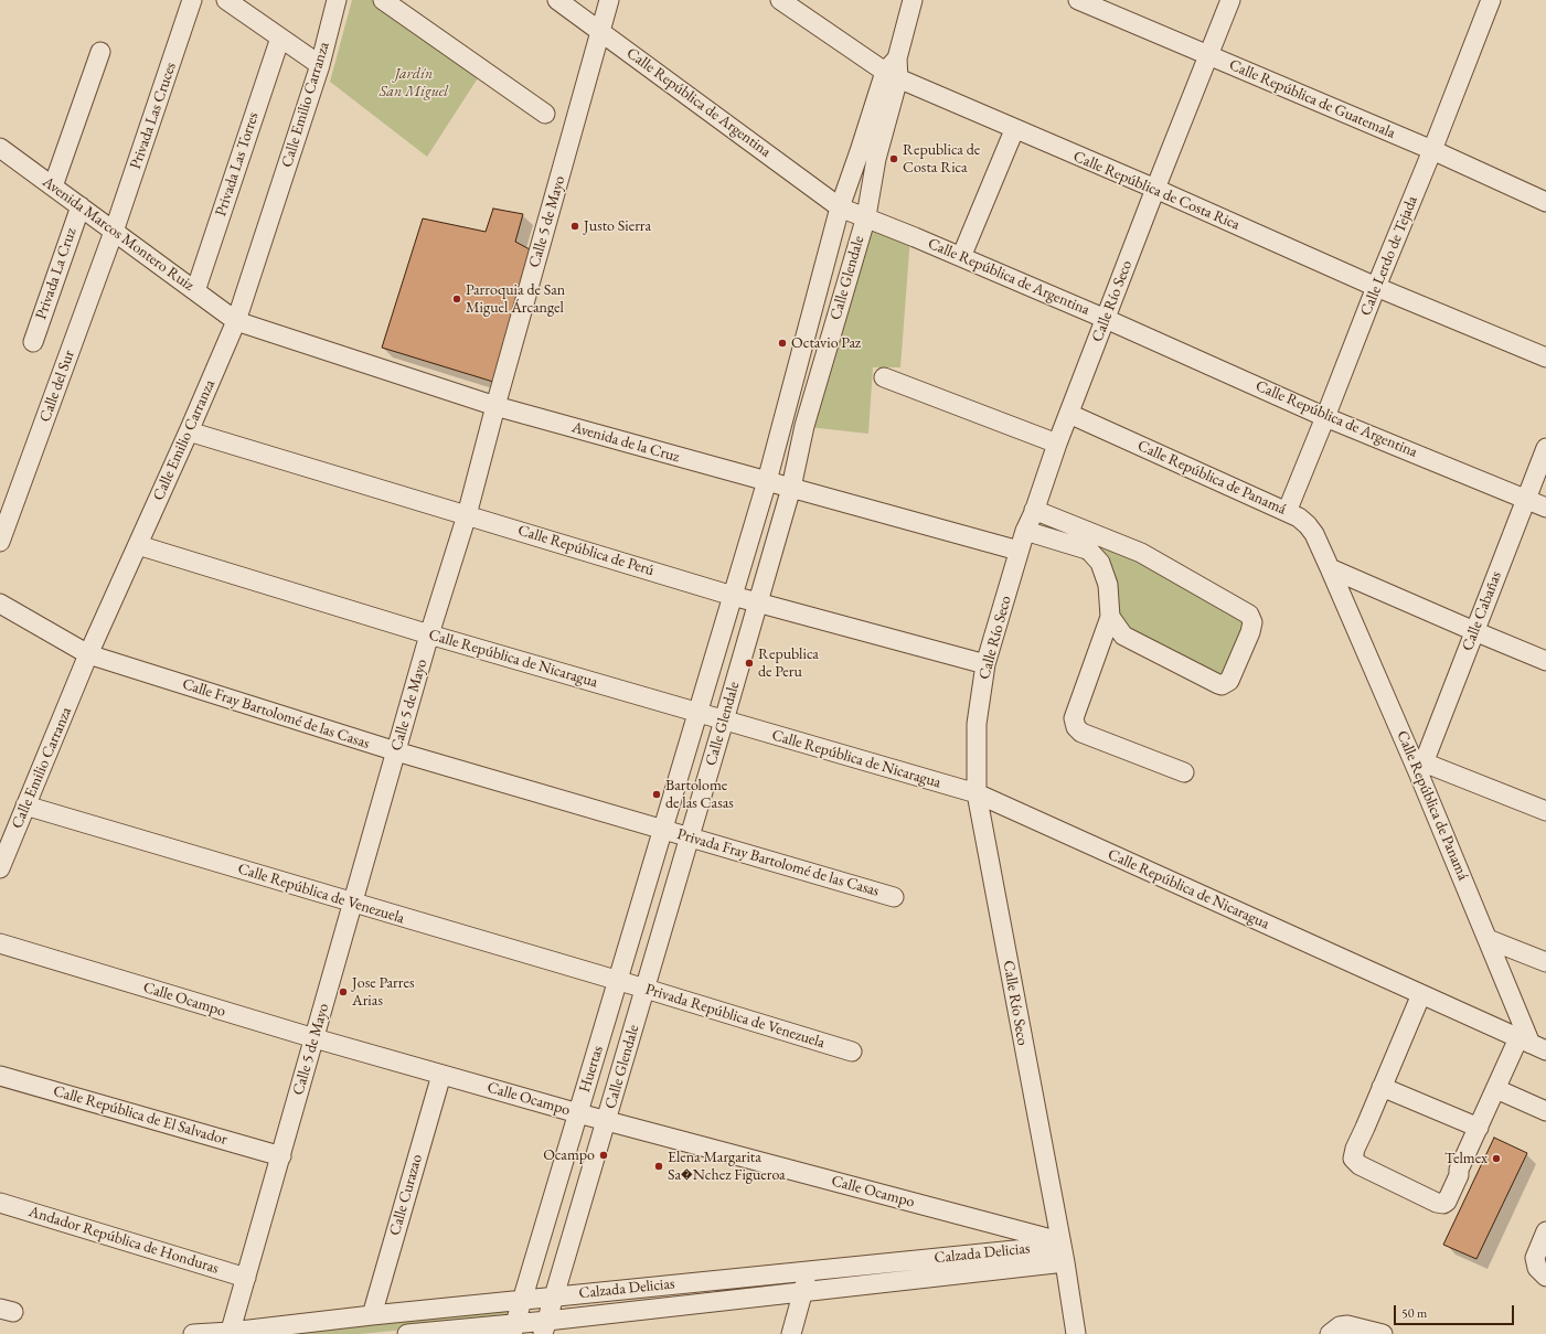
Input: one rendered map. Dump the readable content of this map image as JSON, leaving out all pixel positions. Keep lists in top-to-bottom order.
{
  "streets": {
    "street": [
      "Calle República de Guatemala",
      "Calle República de Argentina",
      "Calle Emilio Carranza",
      "Privada Las Cruces",
      "Privada Las Torres",
      "Calle República de Costa Rica",
      "Calle 5 de Mayo",
      "Avenida Marcos Montero Ruiz",
      "Calle Lerdo de Tejada",
      "Privada La Cruz",
      "Calle Glendale",
      "Calle Río Seco",
      "Calle del Sur",
      "Avenida de la Cruz",
      "Calle República de Panamá",
      "Calle República de Perú",
      "Calle Cabañas",
      "Calle República de Nicaragua",
      "Calle Fray Bartolomé de las Casas",
      "Privada Fray Bartolomé de las Casas",
      "Calle República de Venezuela",
      "Calle Ocampo",
      "Privada República de Venezuela",
      "Huertas",
      "Calle República de El Salvador",
      "Calle Curazao",
      "Andador República de Honduras",
      "Calzada Delicias"
    ]
  },
  "crossings": [
    ["Calle República de Guatemala", "Calle Lerdo de Tejada"],
    ["Calle República de Guatemala", "Calle Río Seco"],
    ["Calle República de Argentina", "Calle 5 de Mayo"],
    ["Calle República de Argentina", "Calle Lerdo de Tejada"],
    ["Calle República de Argentina", "Calle Glendale"],
    ["Calle República de Argentina", "Calle Río Seco"],
    ["Calle República de Argentina", "Calle Cabañas"],
    ["Calle Emilio Carranza", "Avenida Marcos Montero Ruiz"],
    ["Calle Emilio Carranza", "Avenida de la Cruz"],
    ["Calle Emilio Carranza", "Calle República de Perú"],
    ["Calle Emilio Carranza", "Calle República de Nicaragua"],
    ["Calle Emilio Carranza", "Calle Fray Bartolomé de las Casas"],
    ["Calle Emilio Carranza", "Calle República de Venezuela"],
    ["Privada Las Cruces", "Avenida Marcos Montero Ruiz"],
    ["Privada Las Cruces", "Calle del Sur"],
    ["Privada Las Torres", "Avenida Marcos Montero Ruiz"],
    ["Calle República de Costa Rica", "Calle Lerdo de Tejada"],
    ["Calle República de Costa Rica", "Calle Glendale"],
    ["Calle República de Costa Rica", "Calle Río Seco"],
    ["Calle 5 de Mayo", "Avenida de la Cruz"],
    ["Calle 5 de Mayo", "Calle República de Perú"],
    ["Calle 5 de Mayo", "Calle República de Nicaragua"],
    ["Calle 5 de Mayo", "Calle Fray Bartolomé de las Casas"],
    ["Calle 5 de Mayo", "Calle República de Venezuela"],
    ["Calle 5 de Mayo", "Calle Ocampo"],
    ["Calle 5 de Mayo", "Calle República de El Salvador"],
    ["Calle 5 de Mayo", "Andador República de Honduras"],
    ["Calle 5 de Mayo", "Calzada Delicias"],
    ["Avenida Marcos Montero Ruiz", "Privada La Cruz"],
    ["Avenida Marcos Montero Ruiz", "Calle del Sur"],
    ["Avenida Marcos Montero Ruiz", "Avenida de la Cruz"],
    ["Calle Lerdo de Tejada", "Calle República de Panamá"],
    ["Calle Glendale", "Avenida de la Cruz"],
    ["Calle Glendale", "Calle República de Perú"],
    ["Calle Glendale", "Calle República de Nicaragua"],
    ["Calle Glendale", "Calle Fray Bartolomé de las Casas"],
    ["Calle Glendale", "Privada Fray Bartolomé de las Casas"],
    ["Calle Glendale", "Calle Ocampo"],
    ["Calle Glendale", "Privada República de Venezuela"],
    ["Calle Glendale", "Huertas"],
    ["Calle Glendale", "Calzada Delicias"],
    ["Calle Río Seco", "Avenida de la Cruz"],
    ["Calle Río Seco", "Calle República de Panamá"],
    ["Calle Río Seco", "Calle República de Perú"],
    ["Calle Río Seco", "Calle República de Nicaragua"],
    ["Calle Río Seco", "Calle Ocampo"],
    ["Calle Río Seco", "Calzada Delicias"],
    ["Calle República de Panamá", "Calle Cabañas"],
    ["Calle República de Panamá", "Calle República de Nicaragua"],
    ["Calle Fray Bartolomé de las Casas", "Privada Fray Bartolomé de las Casas"],
    ["Calle Fray Bartolomé de las Casas", "Huertas"],
    ["Privada Fray Bartolomé de las Casas", "Huertas"],
    ["Calle República de Venezuela", "Privada República de Venezuela"],
    ["Calle República de Venezuela", "Huertas"],
    ["Calle Ocampo", "Huertas"],
    ["Calle Ocampo", "Calle Curazao"],
    ["Calle Ocampo", "Calzada Delicias"],
    ["Privada República de Venezuela", "Huertas"],
    ["Huertas", "Calzada Delicias"],
    ["Calle Curazao", "Calzada Delicias"]
  ],
  "parks": ["Jardín San Miguel"],
  "places": [
    "Republica de Costa Rica",
    "Justo Sierra",
    "Parroquia de San Miguel Árcangel",
    "Octavio Paz",
    "Republica de Peru",
    "Bartolome de las Casas",
    "Jose Parres Arias",
    "Ocampo",
    "Telmex",
    "Elena Margarita Sa�Nchez Figueroa"
  ],
  "scale_bar": "50 m"
}
